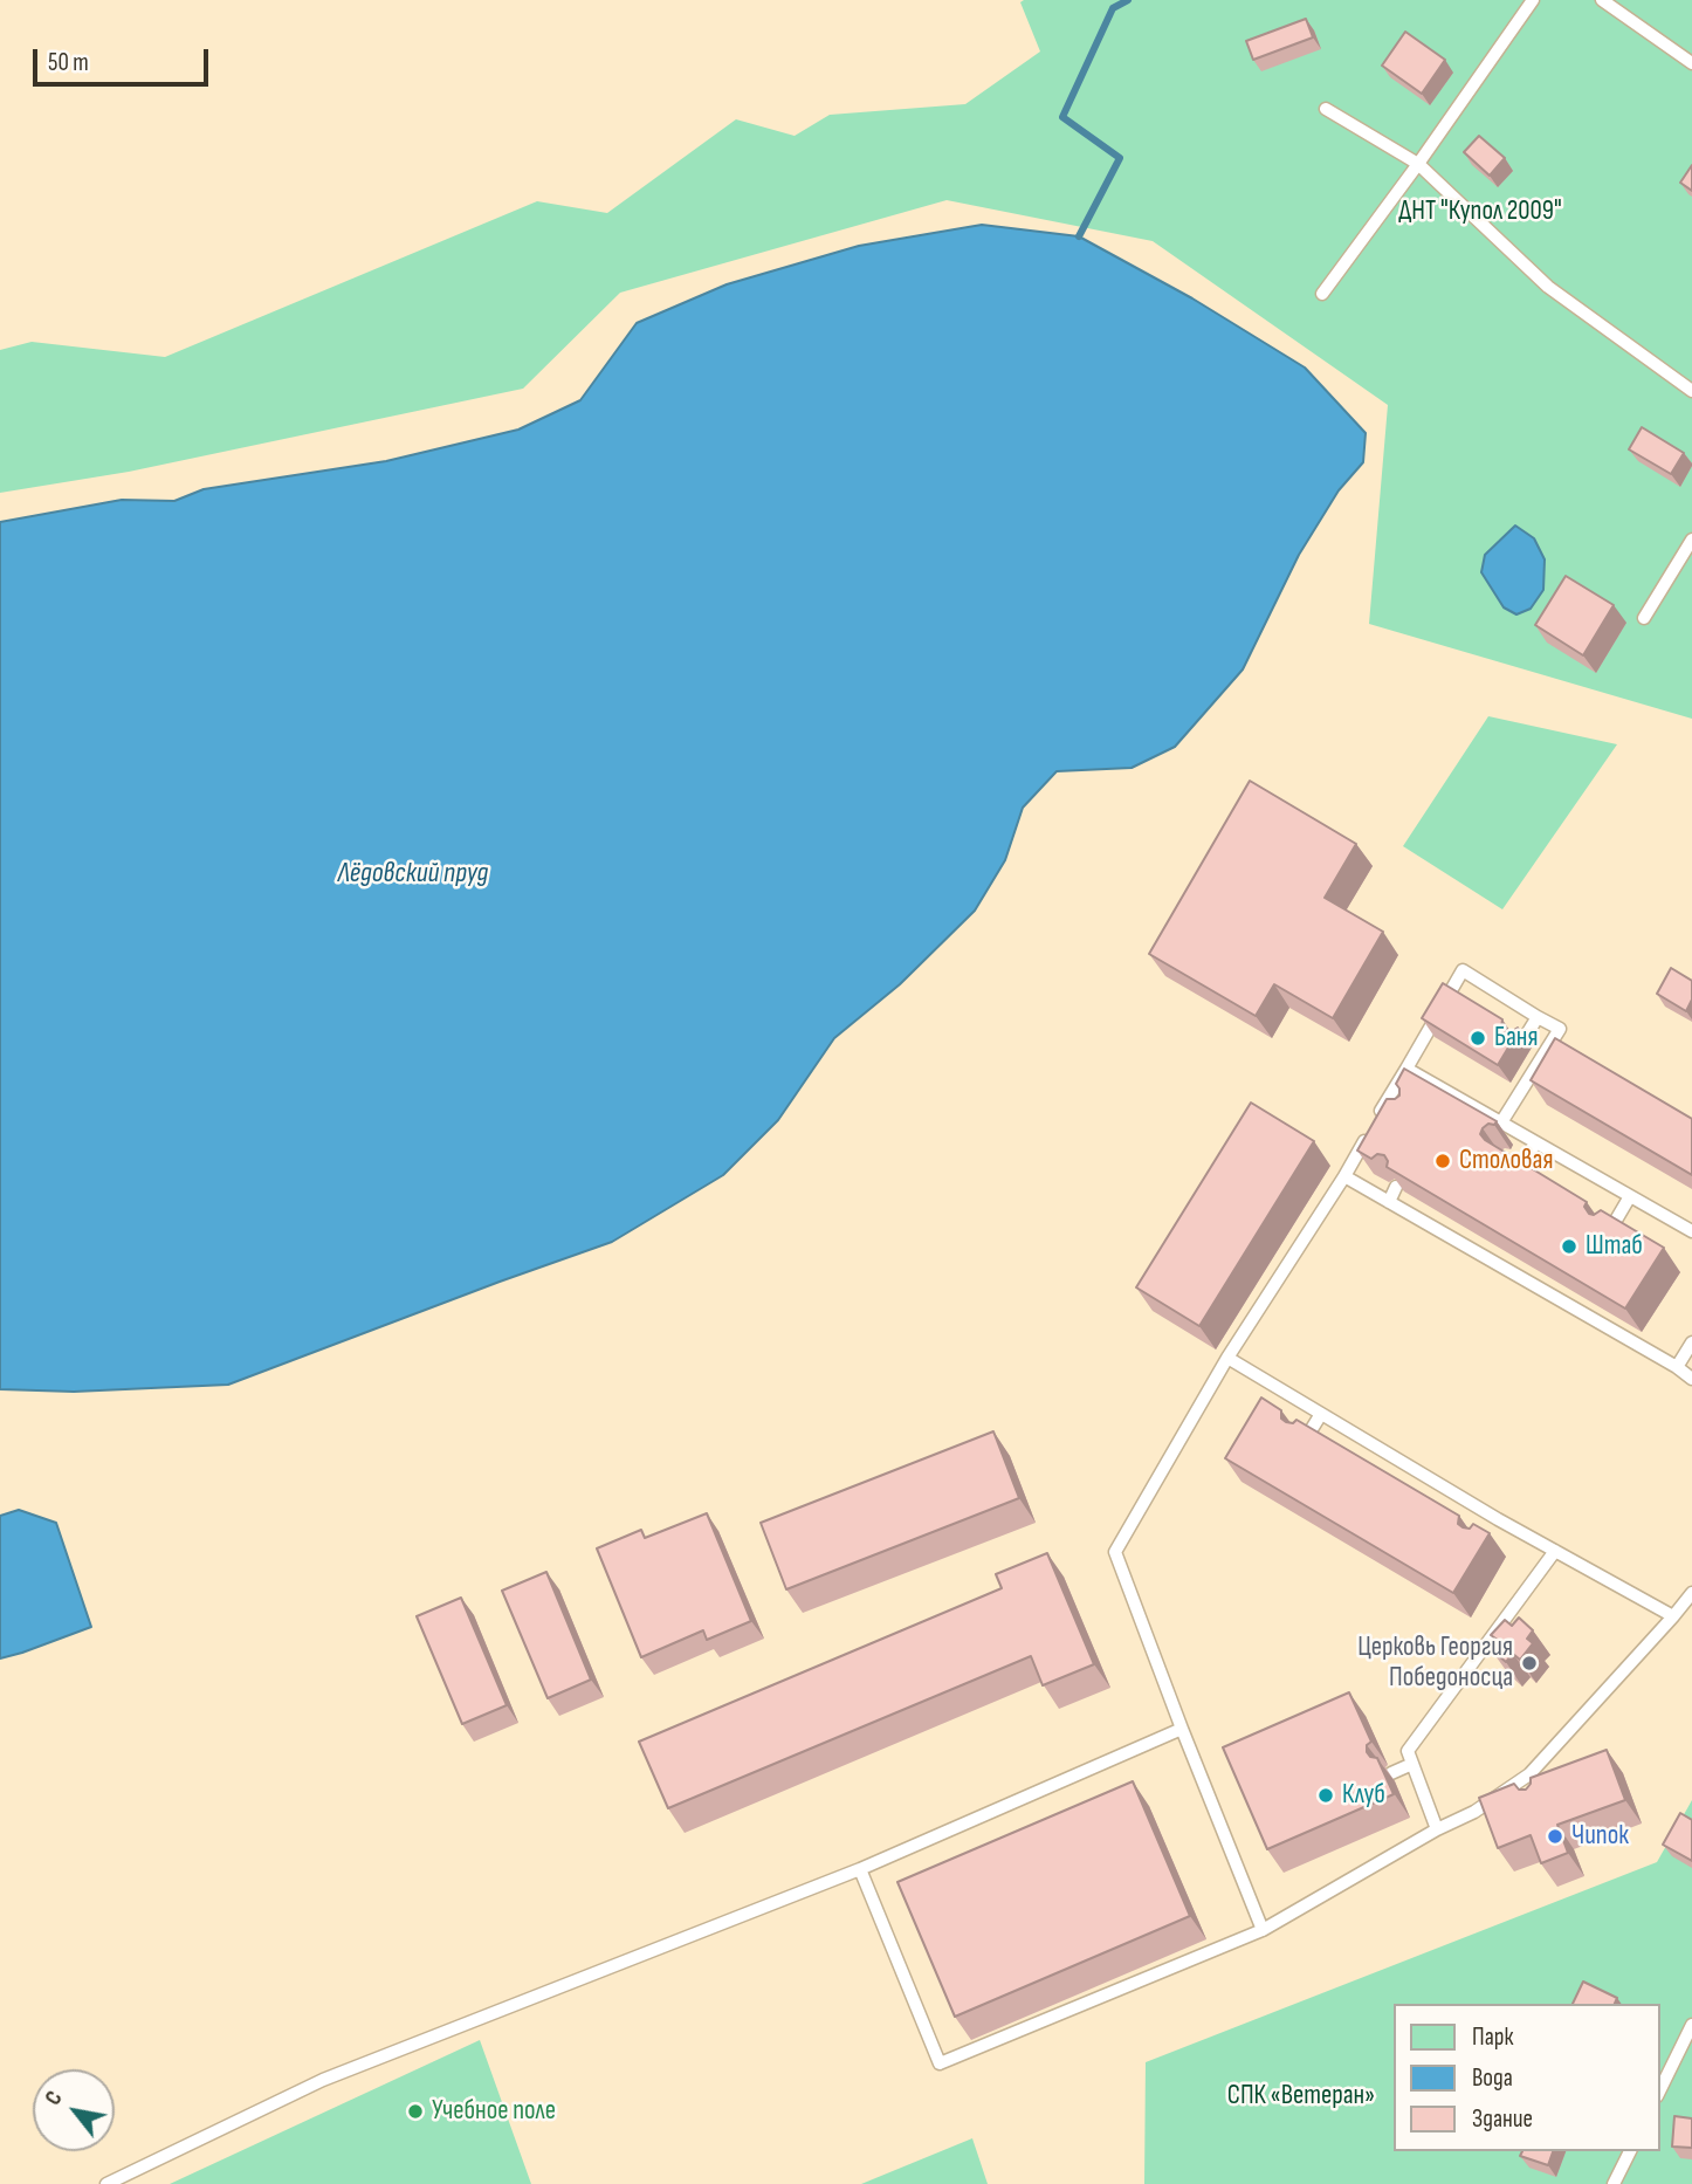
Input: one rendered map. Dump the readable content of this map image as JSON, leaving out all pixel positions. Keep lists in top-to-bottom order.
{
  "water": ["Лёдовский пруд"],
  "parks": ["ДНТ \"Купол 2009\"", "СПК «Ветеран»"],
  "places": [
    "Баня",
    "Столовая",
    "Штаб",
    "Церковь Георгия Победоносца",
    "Клуб",
    "Чипок",
    "Учебное поле"
  ],
  "legend": ["Парк", "Вода", "Здание"],
  "scale_bar": "50 m",
  "north": "top left"
}
